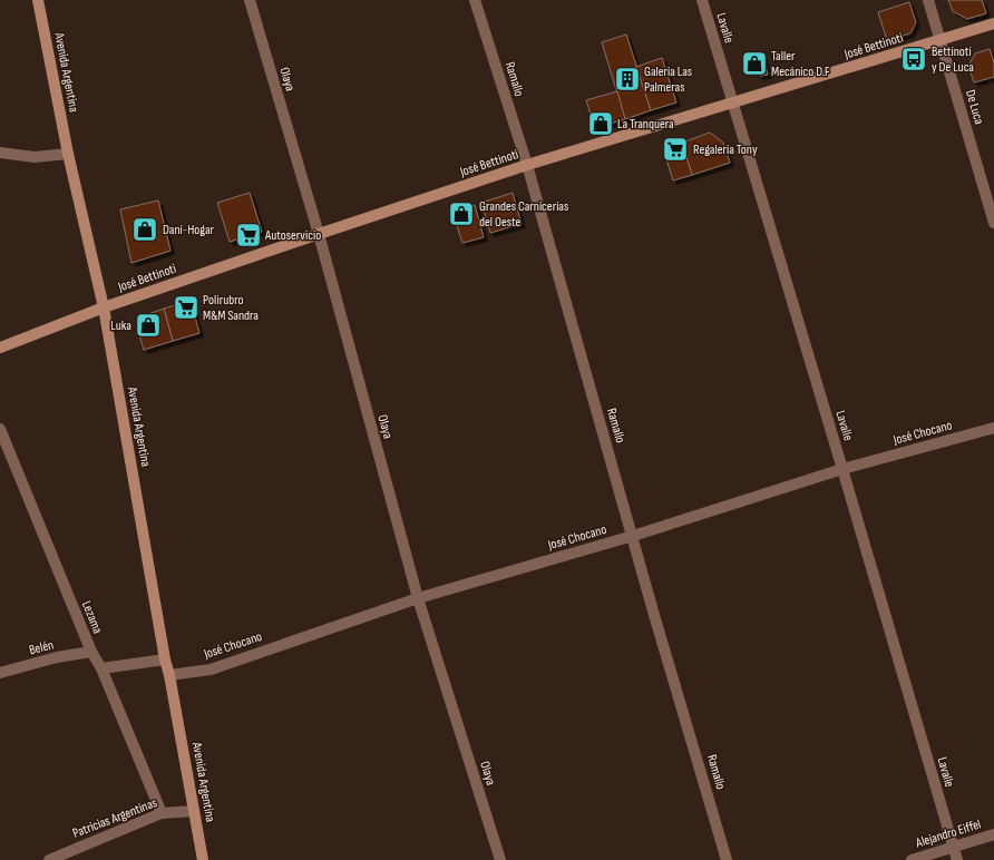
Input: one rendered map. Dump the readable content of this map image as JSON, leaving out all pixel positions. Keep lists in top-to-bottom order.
{
  "streets": {
    "street": [
      "Lavalle",
      "José Bettinoti",
      "Avenida Argentina",
      "Olaya",
      "Ramallo",
      "De Luca",
      "José Chocano",
      "Lezama",
      "Belén",
      "Patricias Argentinas",
      "Alejandro Eiffel"
    ]
  },
  "crossings": [
    ["Lavalle", "José Bettinoti"],
    ["Lavalle", "José Chocano"],
    ["Lavalle", "Alejandro Eiffel"],
    ["José Bettinoti", "Avenida Argentina"],
    ["José Bettinoti", "Olaya"],
    ["José Bettinoti", "Ramallo"],
    ["José Bettinoti", "De Luca"],
    ["Avenida Argentina", "José Chocano"],
    ["Avenida Argentina", "Patricias Argentinas"],
    ["Olaya", "José Chocano"],
    ["Ramallo", "José Chocano"],
    ["Lezama", "Belén"],
    ["Lezama", "Patricias Argentinas"]
  ],
  "places": {
    "bus stop": ["Bettinoti y De Luca"],
    "shop": [
      "Taller Mecánico D.F",
      "La Tranquera",
      "Grandes Carnicerias del Oeste",
      "Dani-Hogar",
      "Luka"
    ],
    "building": ["Galeria Las Palmeras"],
    "supermarket": ["Regaleria Tony", "Autoservicio", "Polirubro M&M Sandra"]
  }
}
